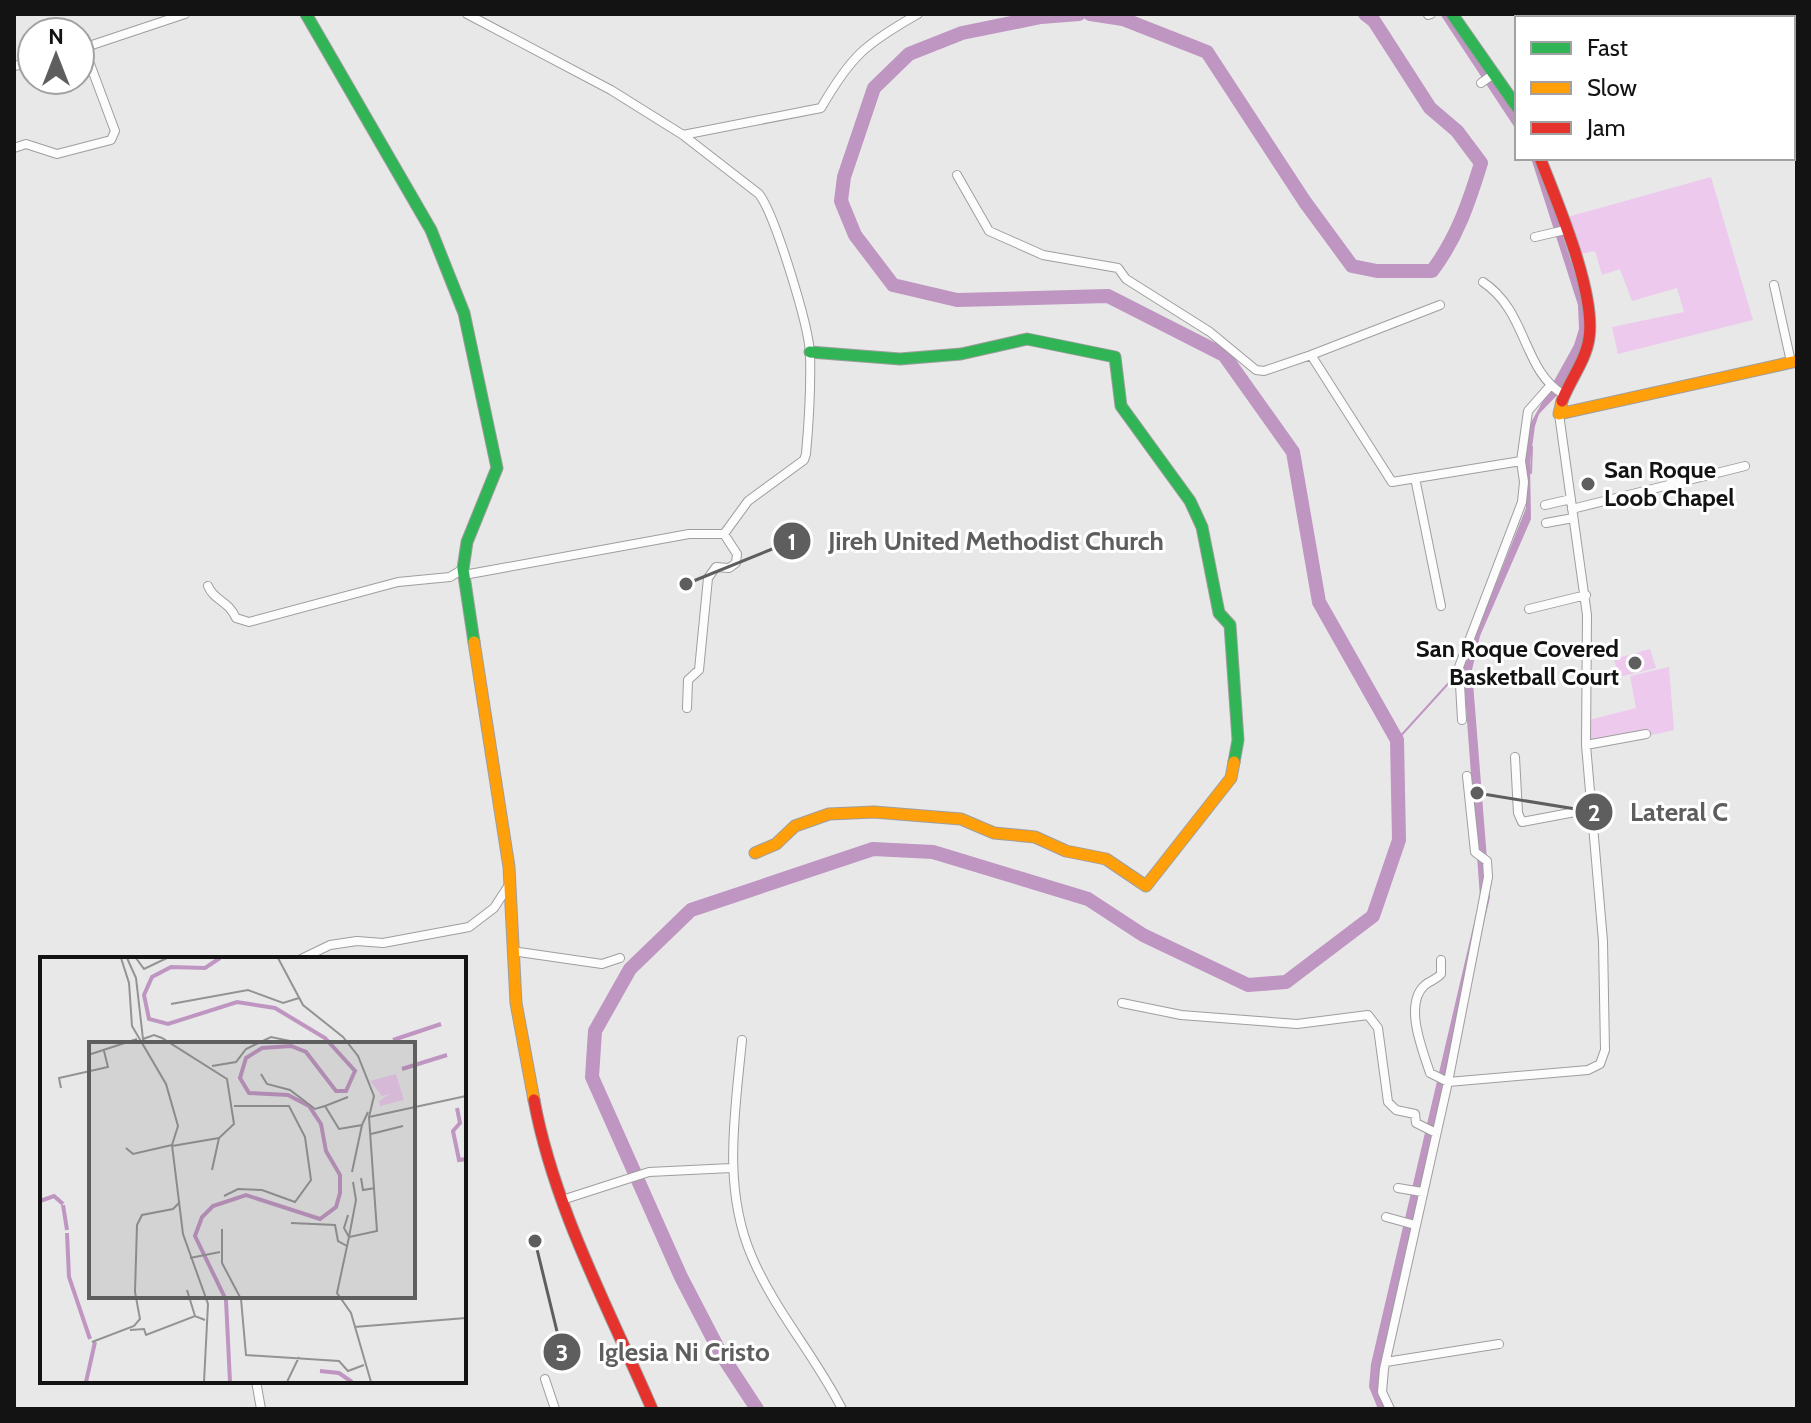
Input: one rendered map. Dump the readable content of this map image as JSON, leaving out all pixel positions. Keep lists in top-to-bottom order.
{
  "places": [
    "San Roque Loob Chapel",
    "Jireh United Methodist Church",
    "San Roque Covered Basketball Court",
    "Lateral C",
    "Iglesia Ni Cristo"
  ],
  "legend": ["Fast", "Slow", "Jam"],
  "north": "top"
}
